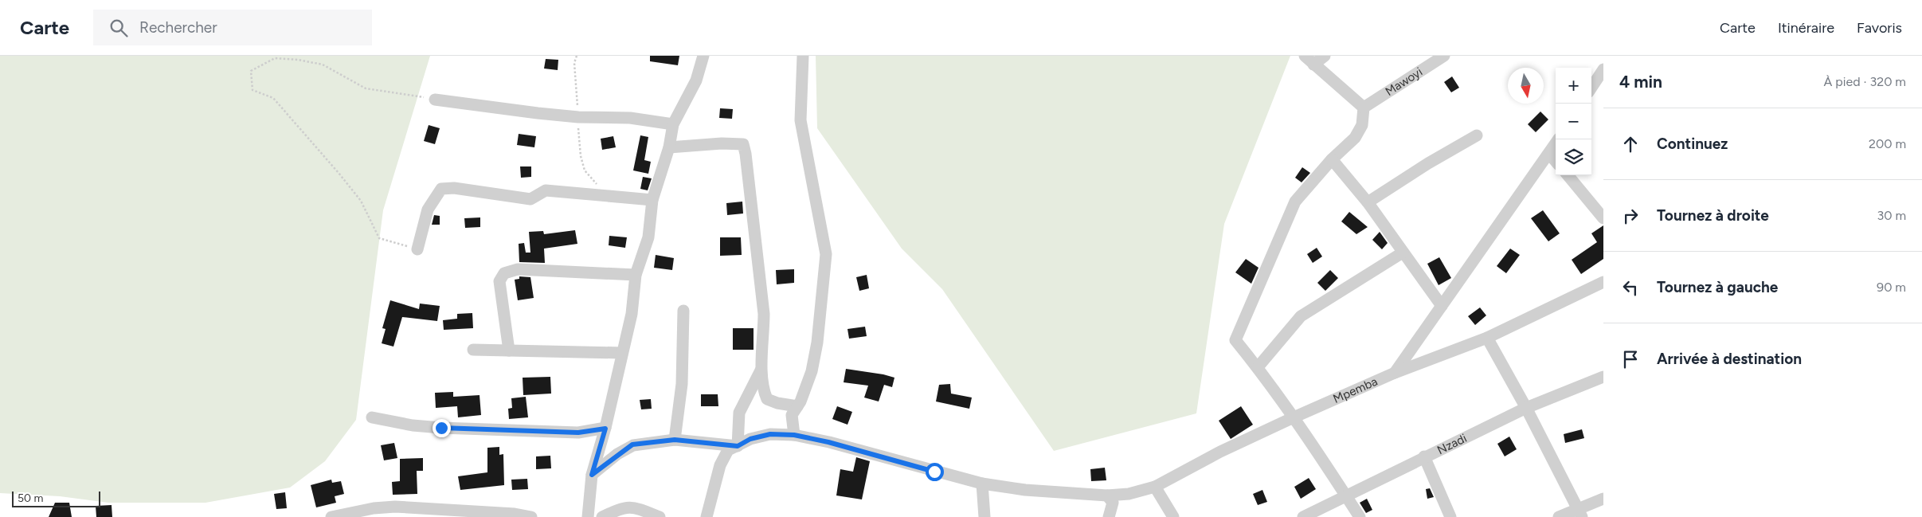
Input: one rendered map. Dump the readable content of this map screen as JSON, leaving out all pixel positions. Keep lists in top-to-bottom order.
{
  "streets": {
    "street": ["Mawoyi", "Mpemba", "Nzadi"]
  },
  "scale_bar": "50 m",
  "north": "bottom",
  "page": {
    "header": "Carte",
    "search": "Rechercher",
    "nav": ["Carte", "Itinéraire", "Favoris"],
    "heading": ["4 min", "À pied · 320 m"],
    "map_buttons": ["+", "−"],
    "list": [
      ["Continuez", "200 m"],
      ["Tournez à droite", "30 m"],
      ["Tournez à gauche", "90 m"],
      "Arrivée à destination"
    ],
    "scale": "50 m"
  }
}
